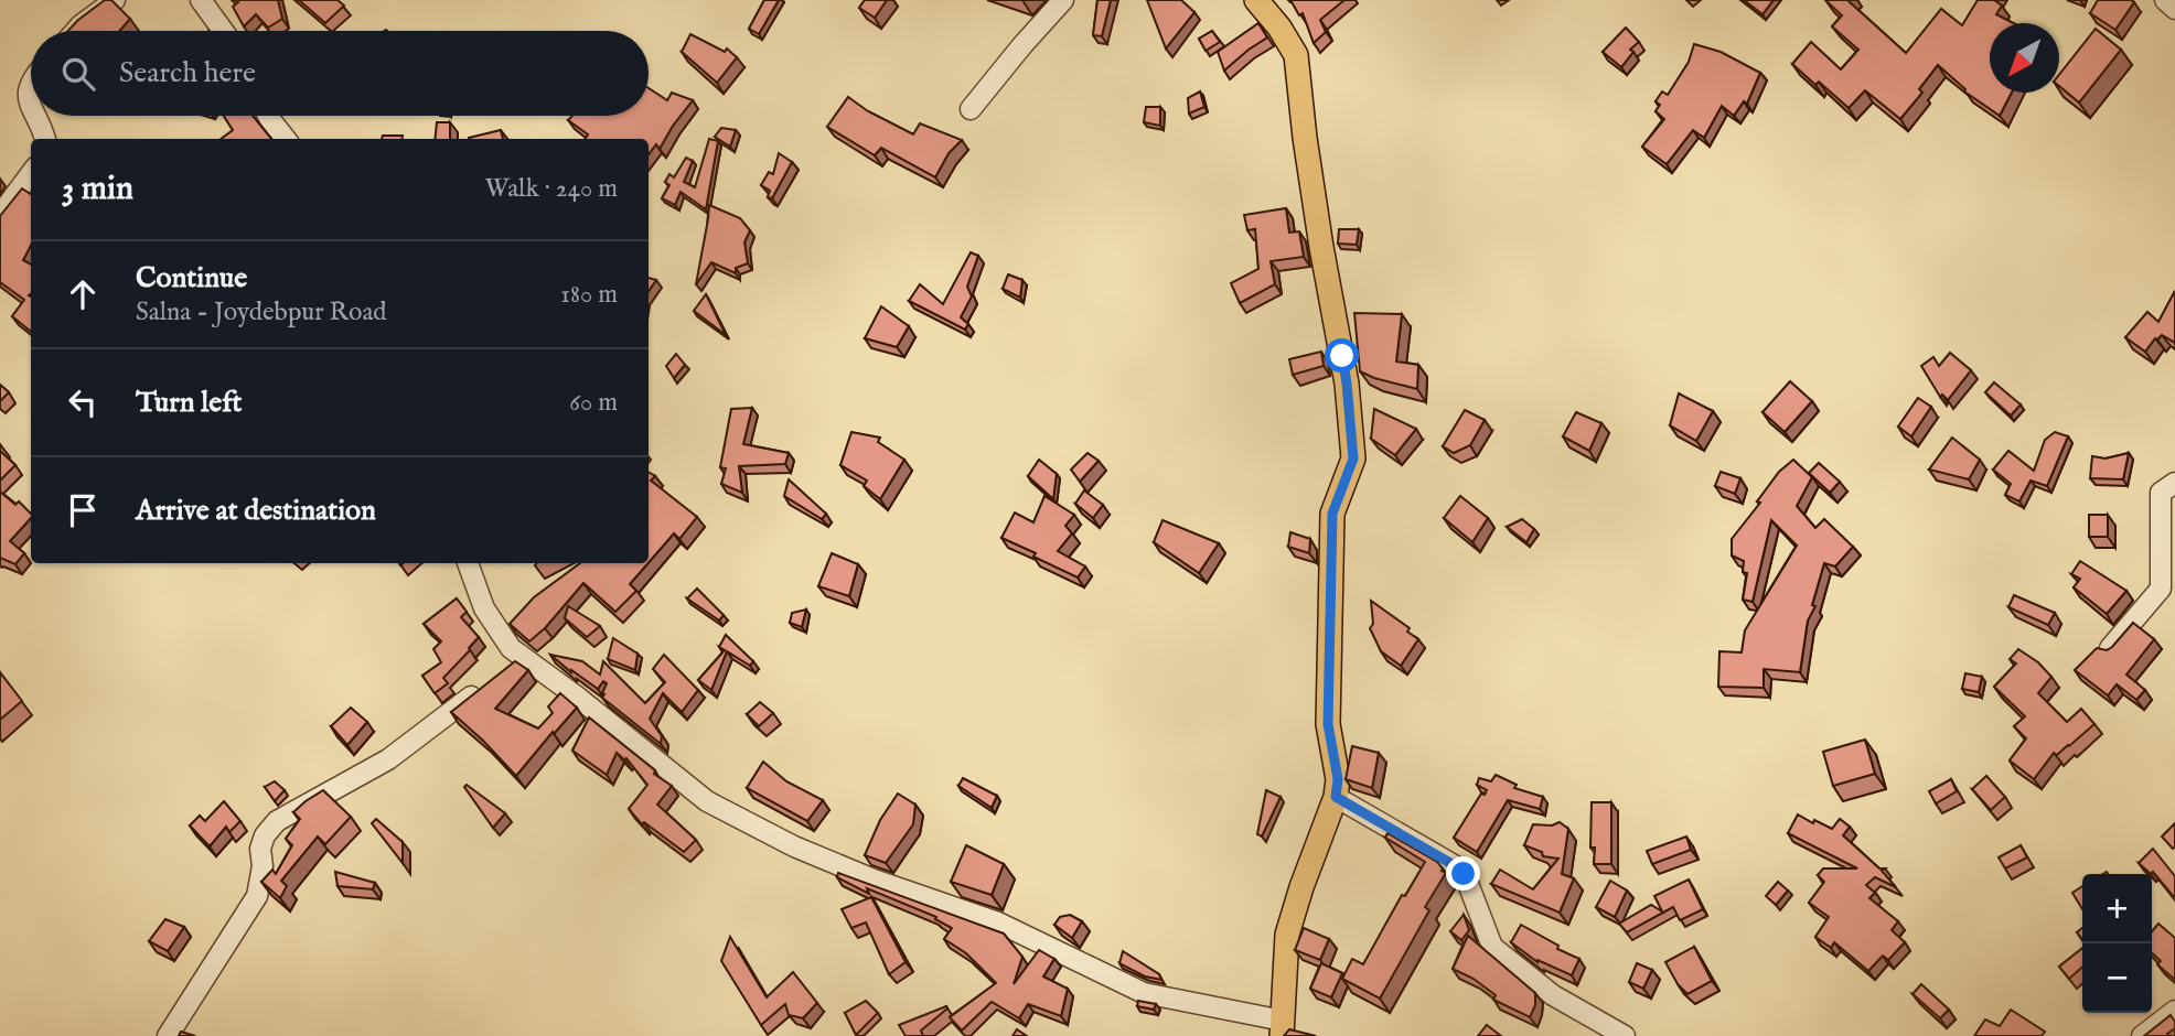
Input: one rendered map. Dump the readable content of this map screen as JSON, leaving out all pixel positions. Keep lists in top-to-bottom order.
{
  "north": "bottom left",
  "page": {
    "search": "Search here",
    "heading": ["3 min", "Walk · 240 m"],
    "list": [
      ["Continue", "Salna - Joydebpur Road", "180 m"],
      ["Turn left", "60 m"],
      "Arrive at destination"
    ],
    "map_buttons": ["+", "−"]
  }
}
